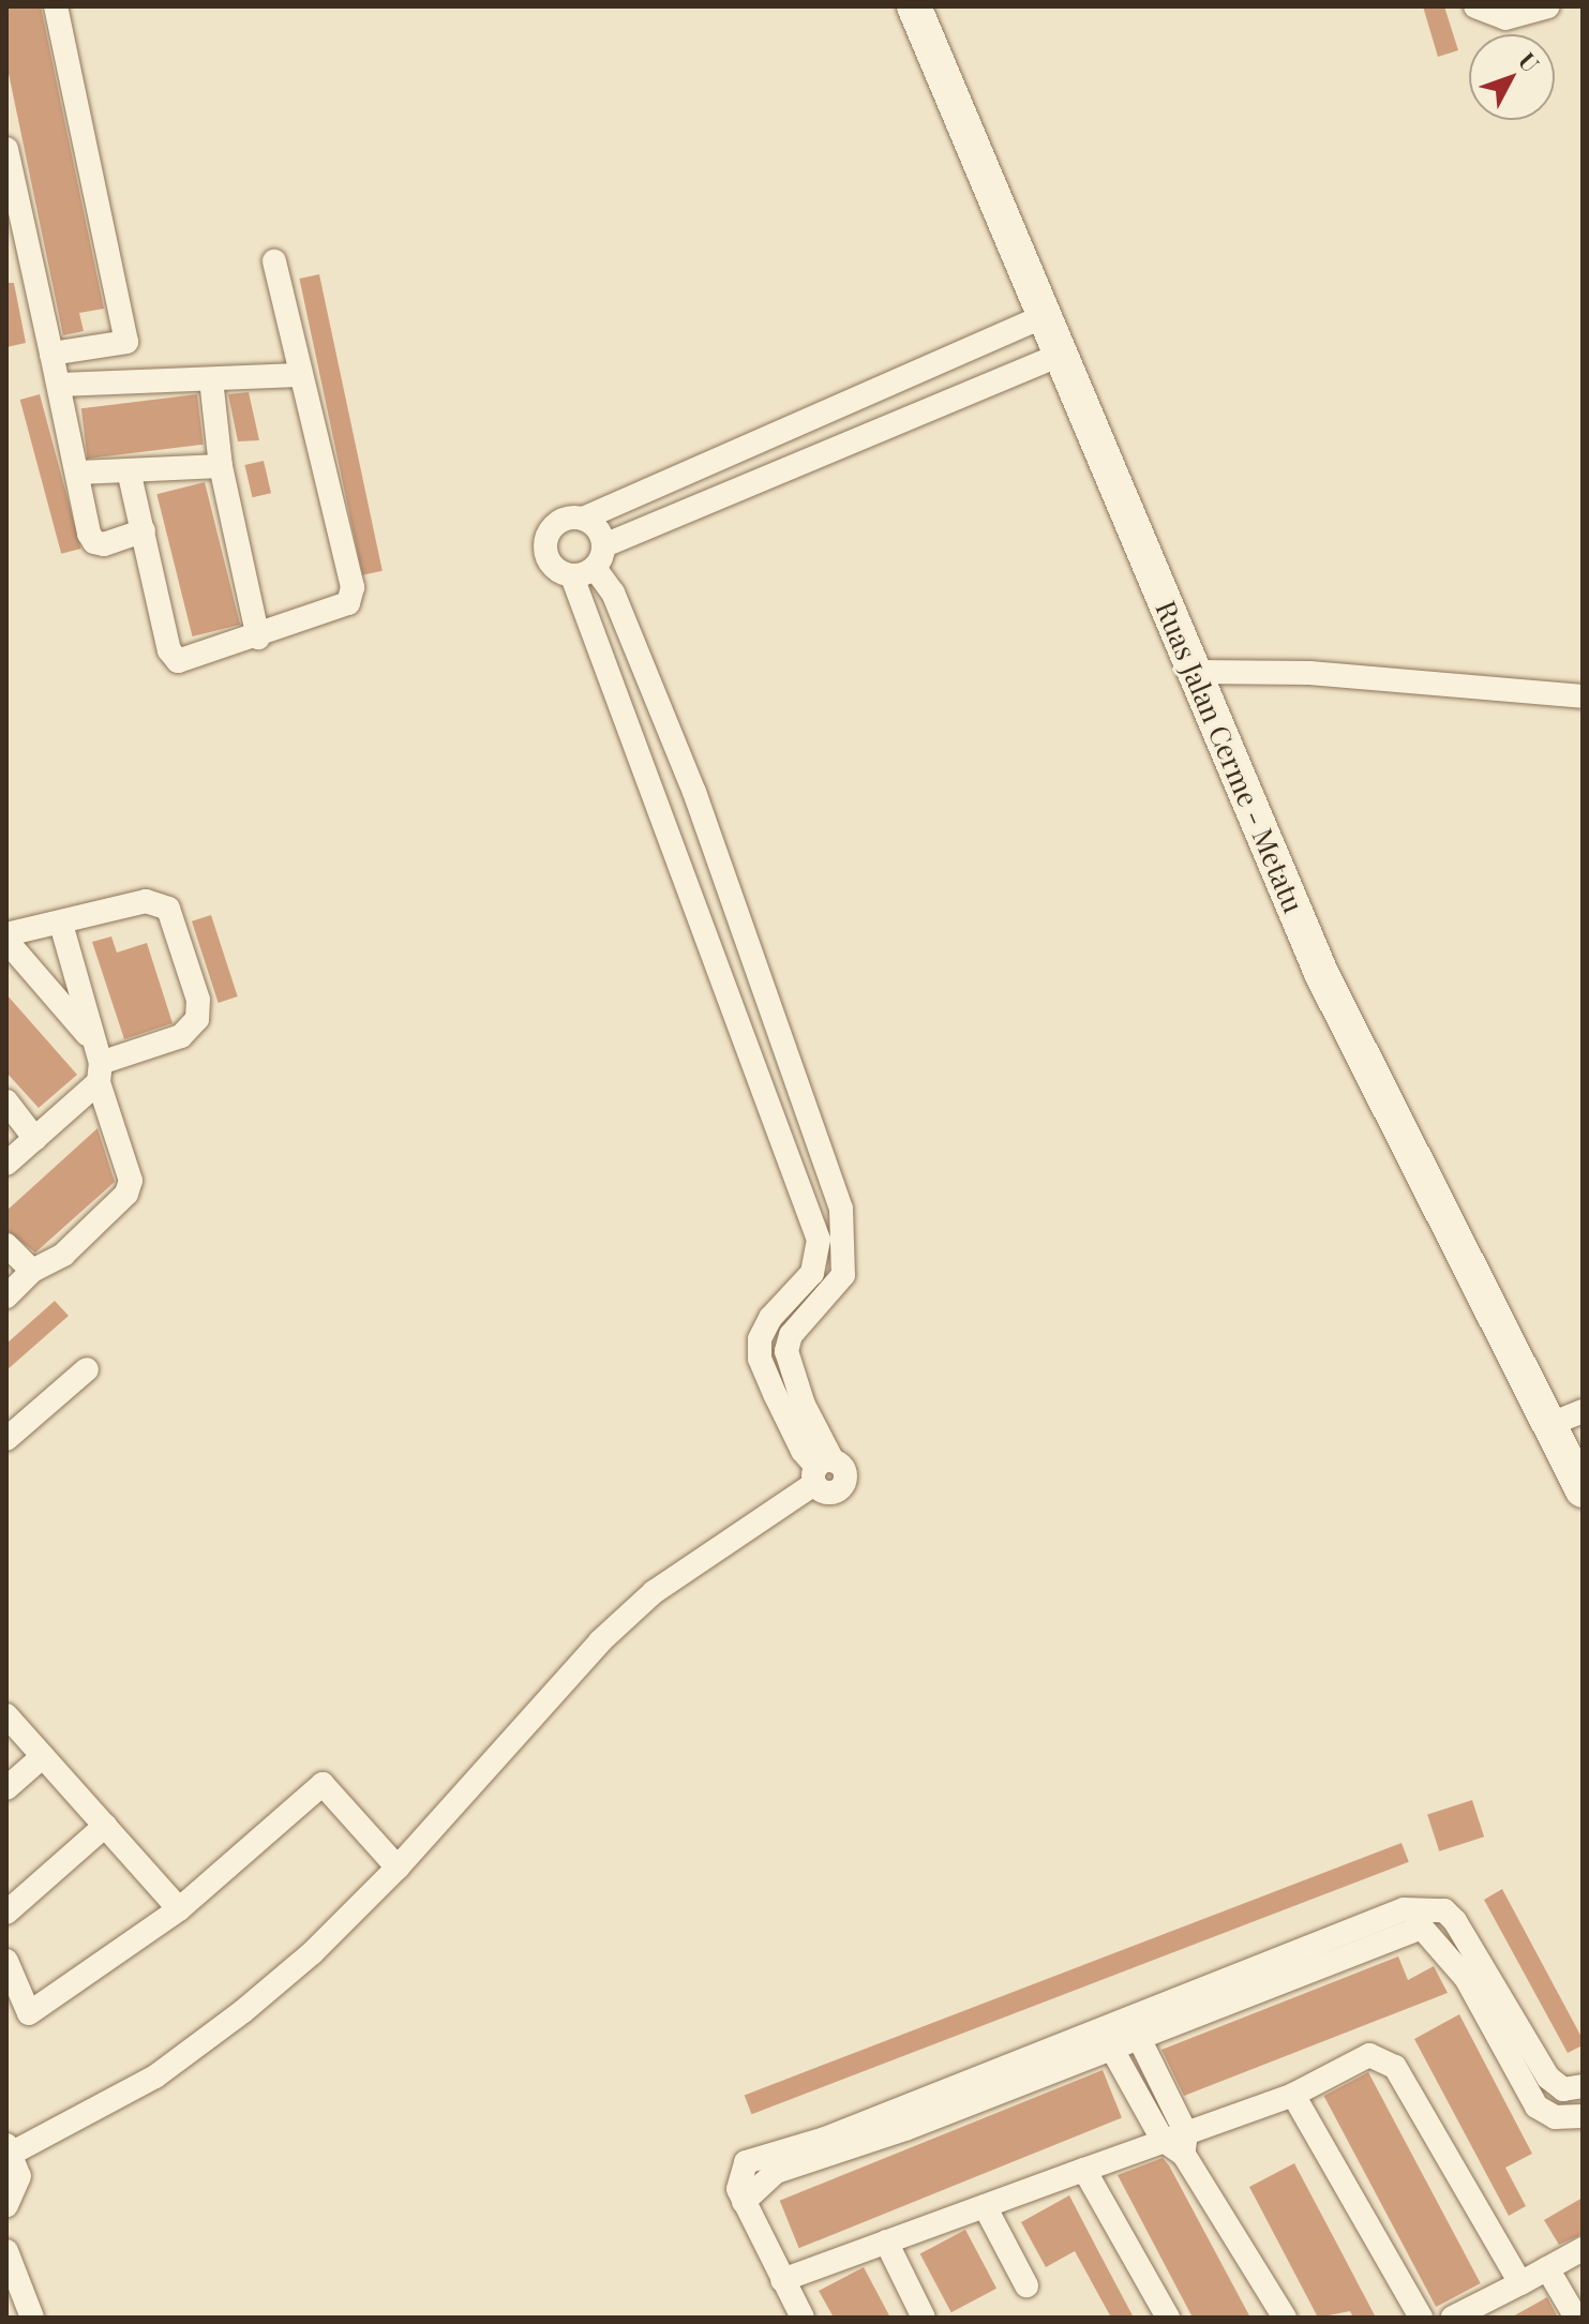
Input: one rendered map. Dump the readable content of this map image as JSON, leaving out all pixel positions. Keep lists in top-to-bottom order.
{
  "streets": {
    "main road": ["Ruas Jalan Cerme - Metatu"]
  },
  "north": "top right"
}
